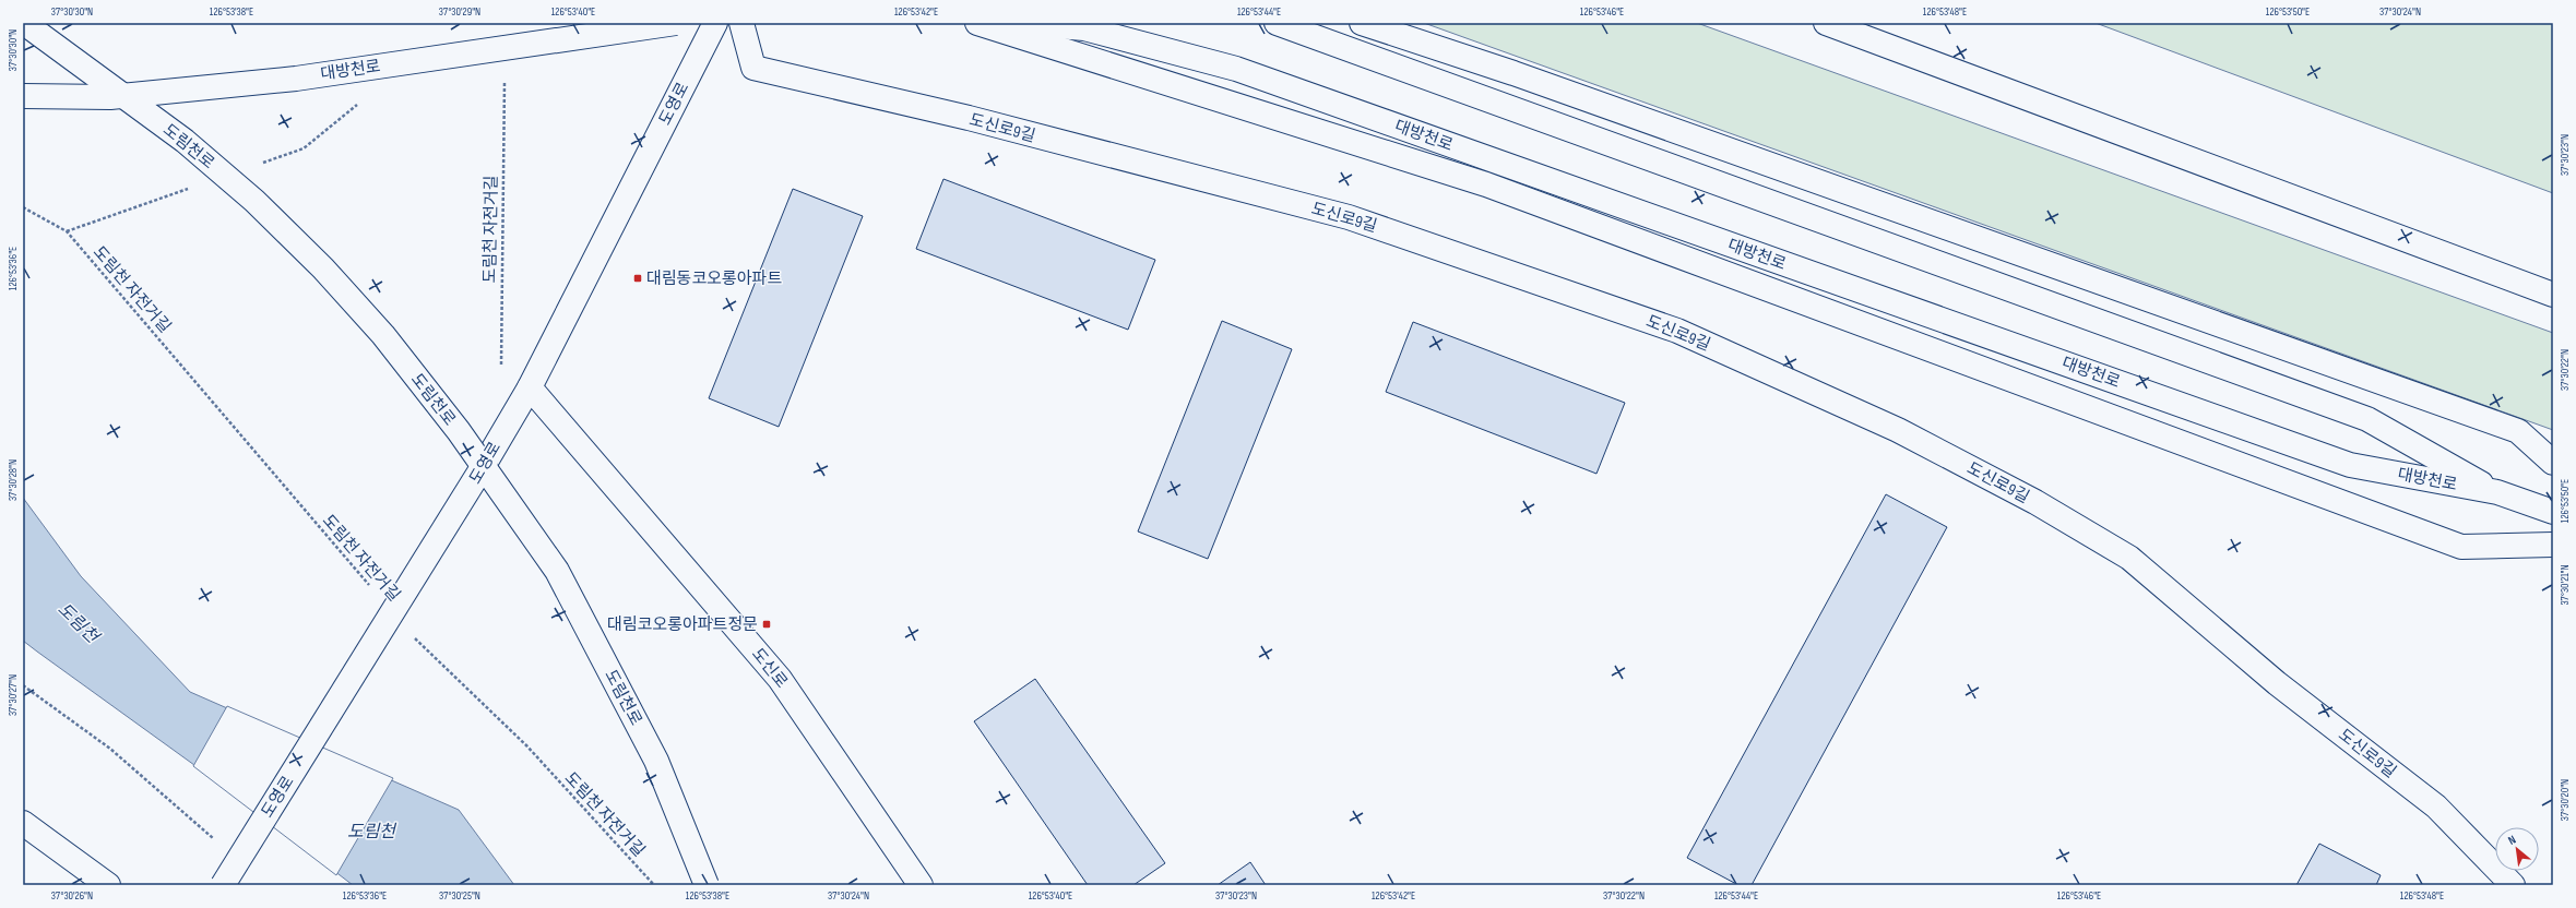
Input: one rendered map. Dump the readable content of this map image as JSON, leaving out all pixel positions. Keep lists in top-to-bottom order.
{
  "streets": {
    "main road": [
      "대방천로",
      "도영로",
      "도신로9길",
      "도림천로",
      "도신로"
    ],
    "path": ["도림천 자전거길"]
  },
  "crossings": [
    ["도영로", "도신로"]
  ],
  "water": ["도림천"],
  "places": {
    "transit": ["대림동코오롱아파트", "대림코오롱아파트정문"]
  },
  "north": "top left",
  "coordinates": [
    "37°30'30\"N",
    "126°53'38\"E",
    "37°30'29\"N",
    "126°53'40\"E",
    "126°53'42\"E",
    "126°53'44\"E",
    "126°53'46\"E",
    "126°53'48\"E",
    "126°53'50\"E",
    "37°30'24\"N",
    "37°30'23\"N",
    "126°53'36\"E",
    "37°30'22\"N",
    "37°30'28\"N",
    "37°30'21\"N",
    "37°30'27\"N",
    "37°30'20\"N",
    "37°30'26\"N",
    "37°30'25\"N"
  ]
}
